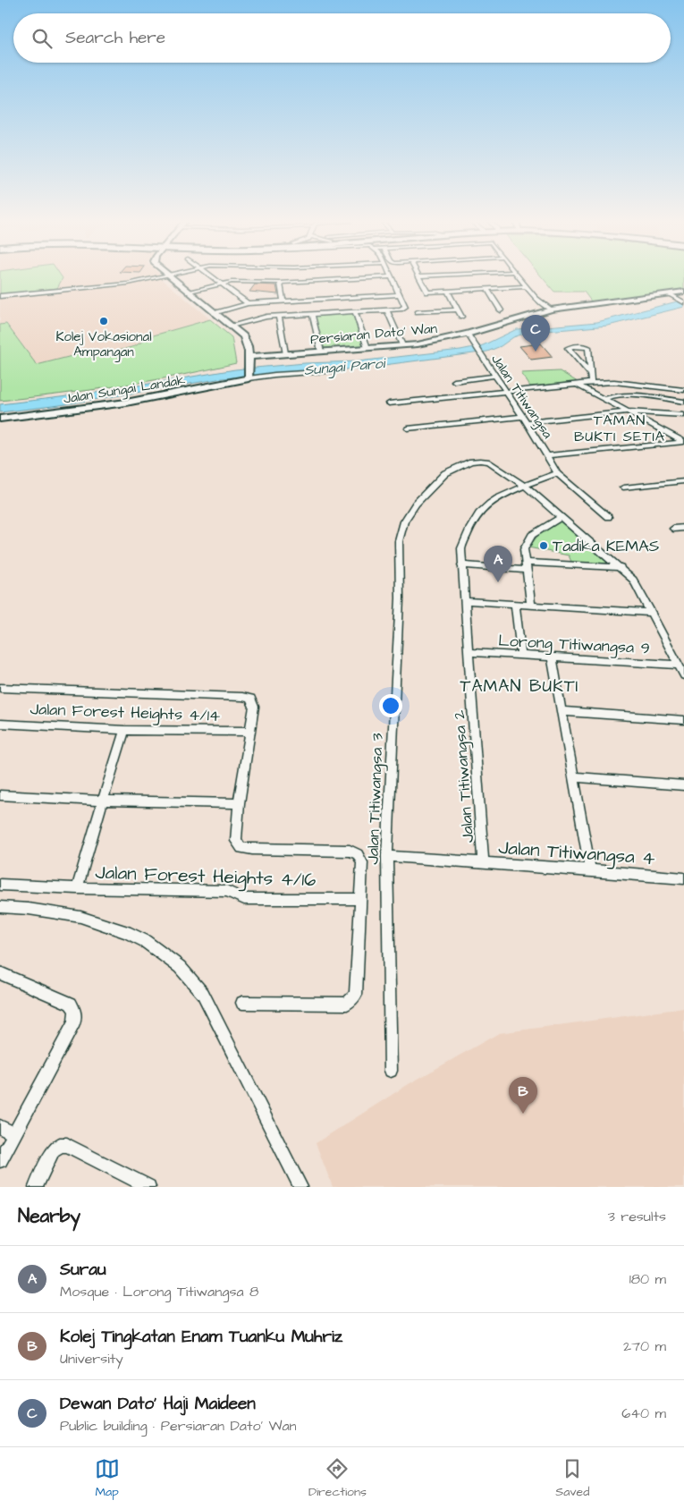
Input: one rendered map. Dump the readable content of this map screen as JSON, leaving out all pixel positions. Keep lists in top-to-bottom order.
{
  "streets": {
    "street": [
      "Persiaran Dato' Wan",
      "Jalan Sungai Landak",
      "Jalan Titiwangsa",
      "Lorong Titiwangsa 9",
      "Jalan Forest Heights 4/14",
      "Jalan Titiwangsa 2",
      "Jalan Titiwangsa 3",
      "Jalan Titiwangsa 4",
      "Jalan Forest Heights 4/16"
    ]
  },
  "crossings": [
    ["Persiaran Dato' Wan", "Jalan Titiwangsa"],
    ["Jalan Titiwangsa", "Jalan Titiwangsa 2"],
    ["Lorong Titiwangsa 9", "Jalan Titiwangsa 2"],
    ["Lorong Titiwangsa 9", "Jalan Titiwangsa 3"],
    ["Jalan Titiwangsa 2", "Jalan Titiwangsa 3"],
    ["Jalan Titiwangsa 2", "Jalan Titiwangsa 4"],
    ["Jalan Titiwangsa 3", "Jalan Titiwangsa 4"]
  ],
  "districts": ["TAMAN BUKTI SETIA", "TAMAN BUKTI"],
  "water": ["Sungai Paroi"],
  "places": ["Kolej Vokasional Ampangan", "Tadika KEMAS"],
  "page": {
    "search": "Search here",
    "pins": ["C", "A", "B"],
    "heading": ["Nearby", "3 results"],
    "list": [
      {
        "mark": "A",
        "name": "Surau",
        "note": "Mosque · Lorong Titiwangsa 8",
        "value": "180 m"
      },
      {
        "mark": "B",
        "name": "Kolej Tingkatan Enam Tuanku Muhriz",
        "note": "University",
        "value": "270 m"
      },
      {
        "mark": "C",
        "name": "Dewan Dato' Haji Maideen",
        "note": "Public building · Persiaran Dato' Wan",
        "value": "640 m"
      }
    ],
    "nav": ["Map", "Directions", "Saved"]
  }
}
